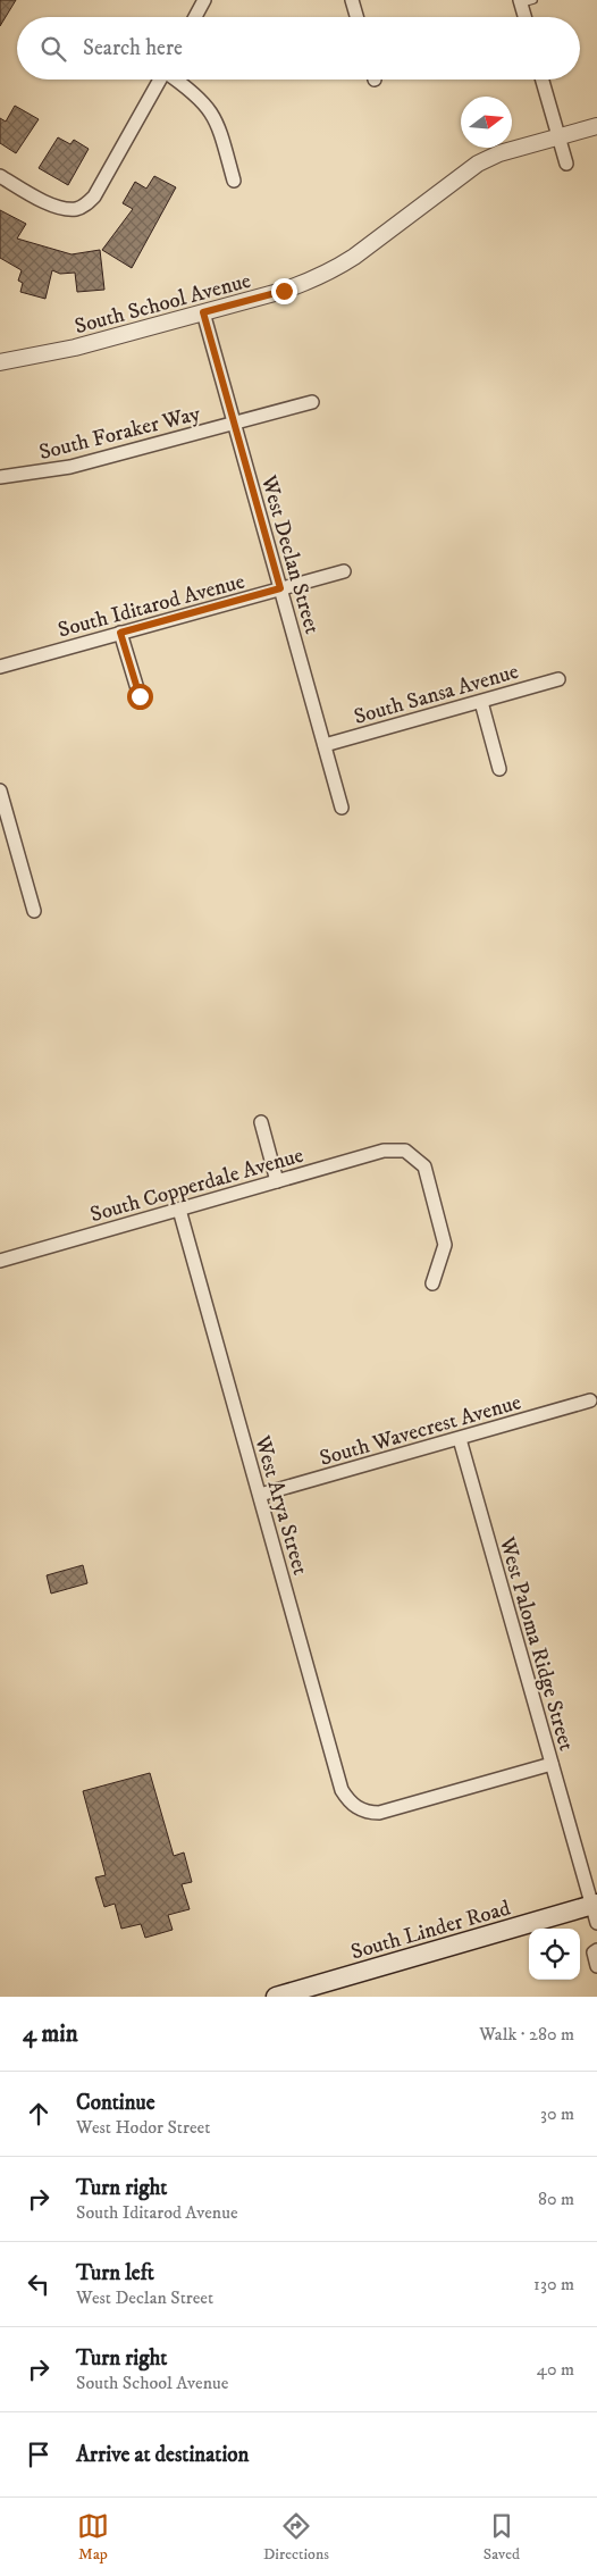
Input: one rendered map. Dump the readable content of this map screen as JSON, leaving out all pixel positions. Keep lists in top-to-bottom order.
{
  "streets": {
    "main road": ["South Linder Road"],
    "street": [
      "South School Avenue",
      "South Foraker Way",
      "West Declan Street",
      "South Iditarod Avenue",
      "South Sansa Avenue",
      "South Copperdale Avenue",
      "South Wavecrest Avenue",
      "West Arya Street",
      "West Paloma Ridge Street"
    ]
  },
  "crossings": [
    ["South School Avenue", "West Declan Street"],
    ["South Foraker Way", "West Declan Street"],
    ["West Declan Street", "South Iditarod Avenue"],
    ["West Declan Street", "South Sansa Avenue"],
    ["South Copperdale Avenue", "West Arya Street"],
    ["South Wavecrest Avenue", "West Arya Street"],
    ["South Wavecrest Avenue", "West Paloma Ridge Street"],
    ["West Arya Street", "West Paloma Ridge Street"],
    ["West Paloma Ridge Street", "South Linder Road"]
  ],
  "north": "right",
  "page": {
    "search": "Search here",
    "heading": ["4 min", "Walk · 280 m"],
    "list": [
      ["Continue", "West Hodor Street", "30 m"],
      ["Turn right", "South Iditarod Avenue", "80 m"],
      ["Turn left", "West Declan Street", "130 m"],
      ["Turn right", "South School Avenue", "40 m"],
      "Arrive at destination"
    ],
    "nav": ["Map", "Directions", "Saved"]
  }
}
